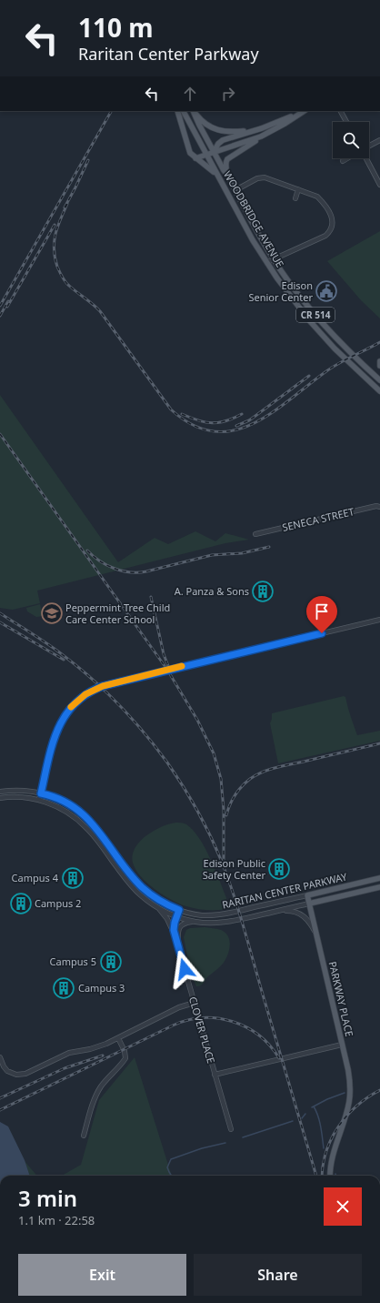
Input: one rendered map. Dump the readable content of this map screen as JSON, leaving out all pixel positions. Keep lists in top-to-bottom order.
{
  "streets": {
    "main road": [
      "WOODBRIDGE AVENUE",
      "CR 514",
      "RARITAN CENTER PARKWAY",
      "PARKWAY PLACE"
    ],
    "street": ["SENECA STREET", "CLOVER PLACE"]
  },
  "crossings": [
    ["RARITAN CENTER PARKWAY", "PARKWAY PLACE"],
    ["RARITAN CENTER PARKWAY", "CLOVER PLACE"],
    ["PARKWAY PLACE", "CLOVER PLACE"]
  ],
  "places": {
    "public building": ["Edison Senior Center"],
    "building": [
      "A. Panza & Sons",
      "Edison Public Safety Center",
      "Campus 4",
      "Campus 2",
      "Campus 5",
      "Campus 3"
    ],
    "school or university": ["Peppermint Tree Child Care Center School"]
  },
  "page": {
    "turn": ["110 m", "Raritan Center Parkway"],
    "heading": ["3 min", "1.1 km · 22:58"],
    "buttons": ["Exit", "Share"]
  }
}
